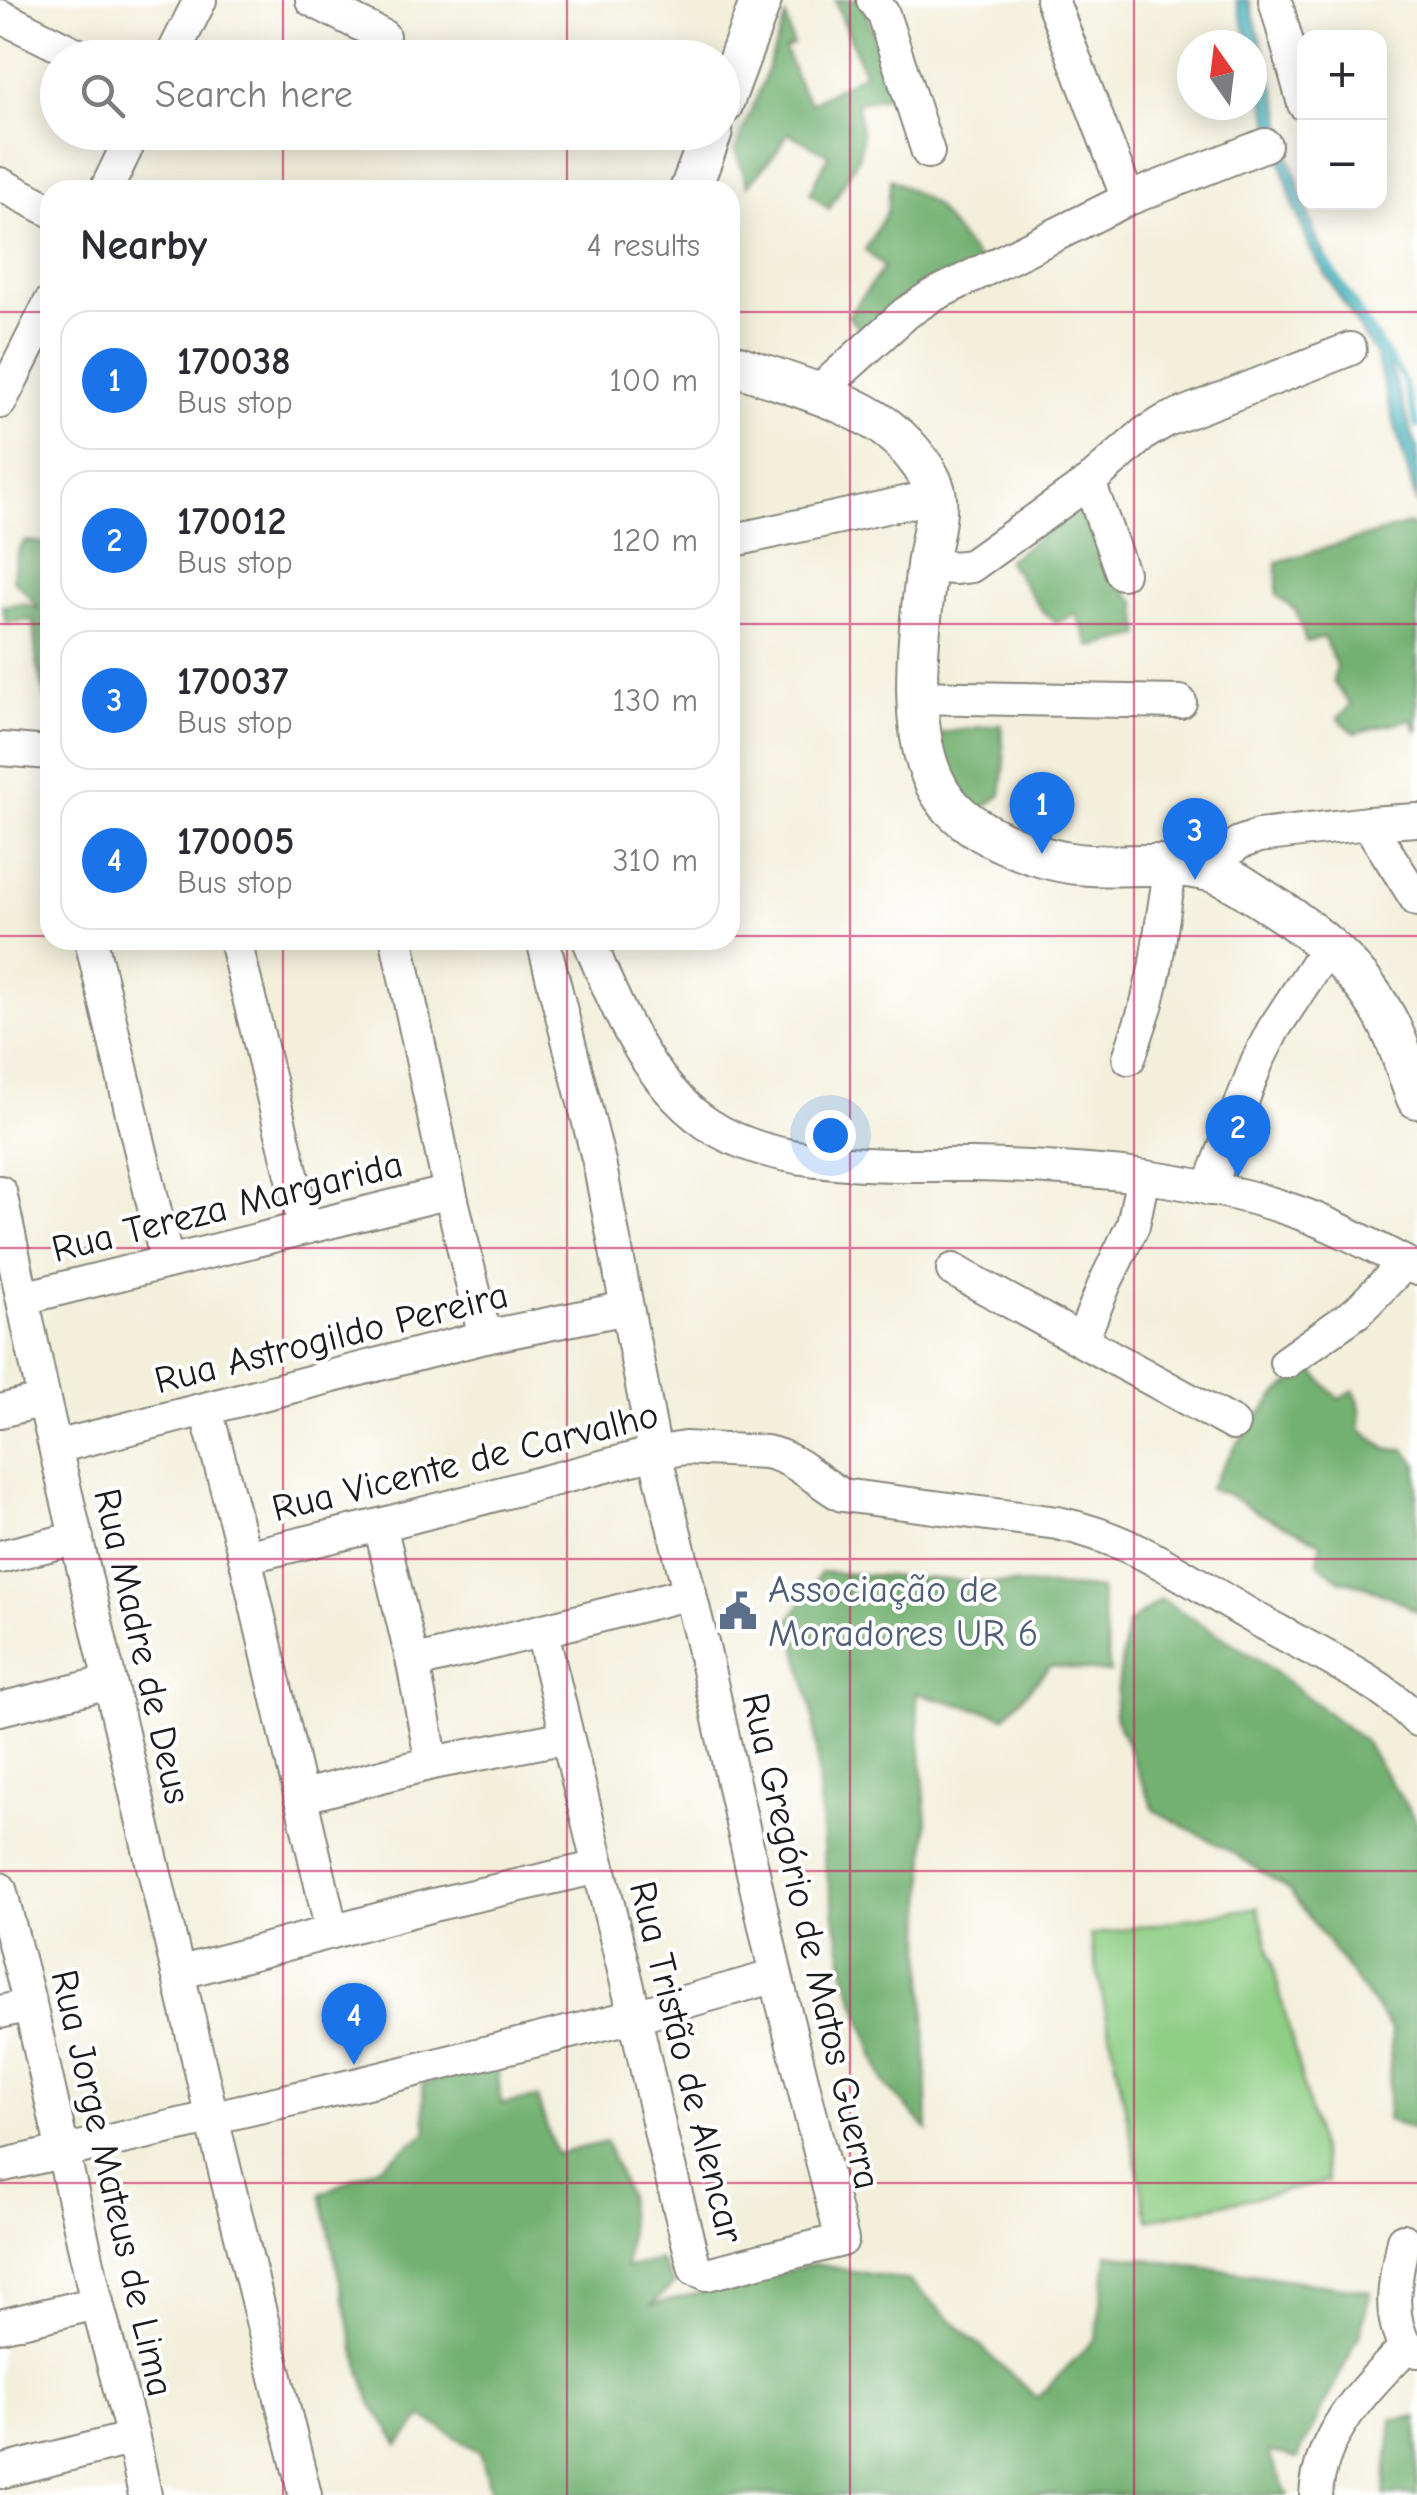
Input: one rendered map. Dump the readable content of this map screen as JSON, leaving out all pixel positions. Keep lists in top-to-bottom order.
{
  "streets": {
    "street": [
      "Rua Tereza Margarida",
      "Rua Astrogildo Pereira",
      "Rua Vicente de Carvalho",
      "Rua Madre de Deus",
      "Rua Gregório de Matos Guerra",
      "Rua Tristão de Alencar",
      "Rua Jorge Mateus de Lima"
    ]
  },
  "crossings": [
    ["Rua Tereza Margarida", "Rua Madre de Deus"],
    ["Rua Astrogildo Pereira", "Rua Madre de Deus"],
    ["Rua Astrogildo Pereira", "Rua Gregório de Matos Guerra"],
    ["Rua Vicente de Carvalho", "Rua Gregório de Matos Guerra"],
    ["Rua Gregório de Matos Guerra", "Rua Tristão de Alencar"]
  ],
  "places": {
    "public building": ["Associação de Moradores UR 6"]
  },
  "north": "top",
  "page": {
    "map_buttons": ["+", "−"],
    "search": "Search here",
    "heading": ["Nearby", "4 results"],
    "list": [
      {
        "mark": "1",
        "name": "170038",
        "note": "Bus stop",
        "value": "100 m"
      },
      {
        "mark": "2",
        "name": "170012",
        "note": "Bus stop",
        "value": "120 m"
      },
      {
        "mark": "3",
        "name": "170037",
        "note": "Bus stop",
        "value": "130 m"
      },
      {
        "mark": "4",
        "name": "170005",
        "note": "Bus stop",
        "value": "310 m"
      }
    ],
    "pins": [
      "1",
      "3",
      "2",
      "4"
    ]
  }
}
